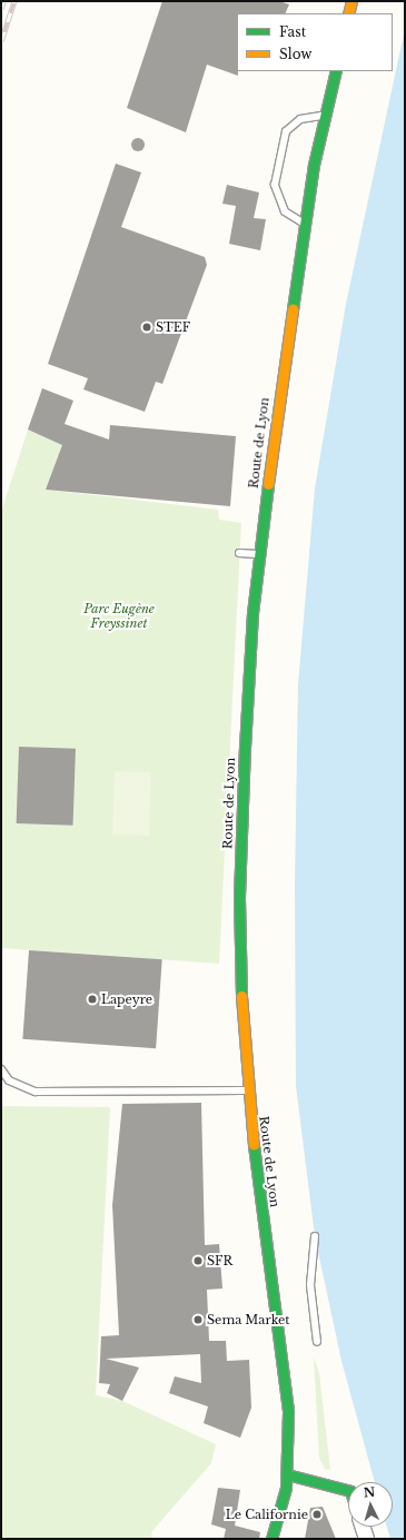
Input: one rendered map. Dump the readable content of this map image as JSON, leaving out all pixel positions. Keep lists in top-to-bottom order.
{
  "streets": {
    "main road": ["Route de Lyon"]
  },
  "parks": ["Parc Eugène Freyssinet"],
  "places": [
    "STEF",
    "Lapeyre",
    "SFR",
    "Sema Market",
    "Le Californie"
  ],
  "legend": ["Fast", "Slow"],
  "north": "top"
}
